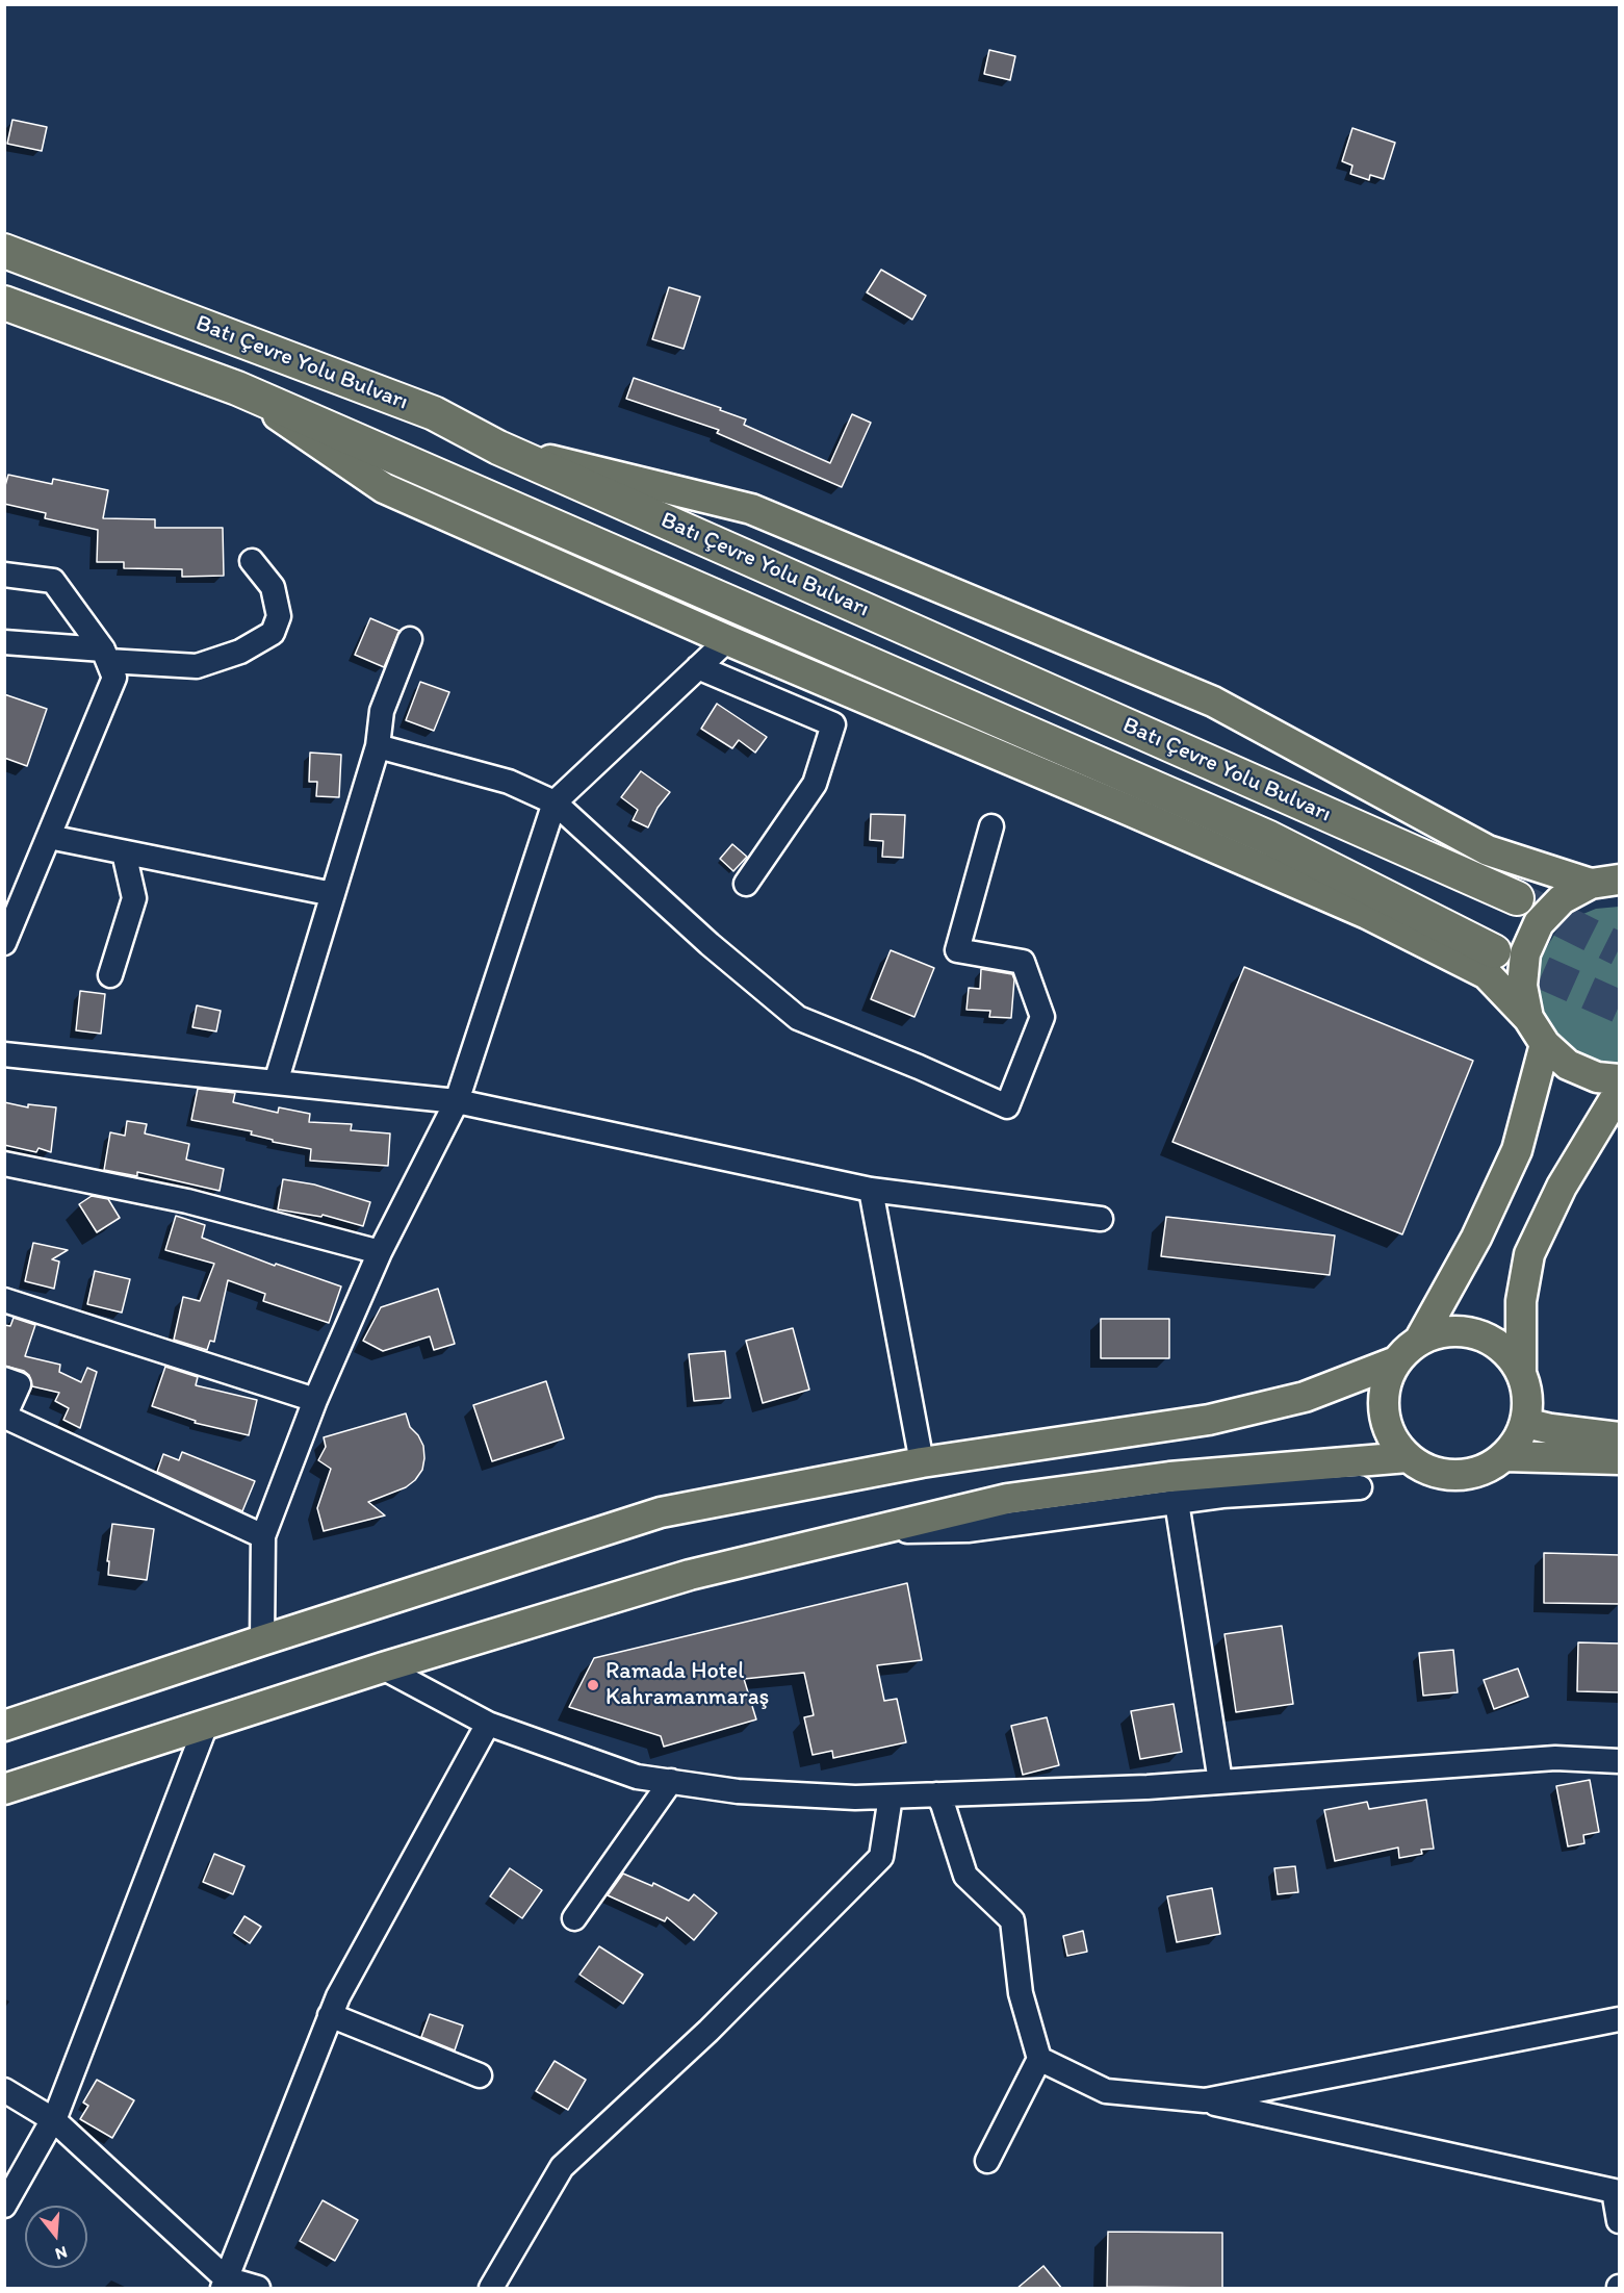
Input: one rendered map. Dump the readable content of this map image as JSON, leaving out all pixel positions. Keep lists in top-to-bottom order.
{
  "streets": {
    "highway": ["Batı Çevre Yolu Bulvarı"]
  },
  "places": ["Ramada Hotel Kahramanmaraş"],
  "north": "bottom"
}
